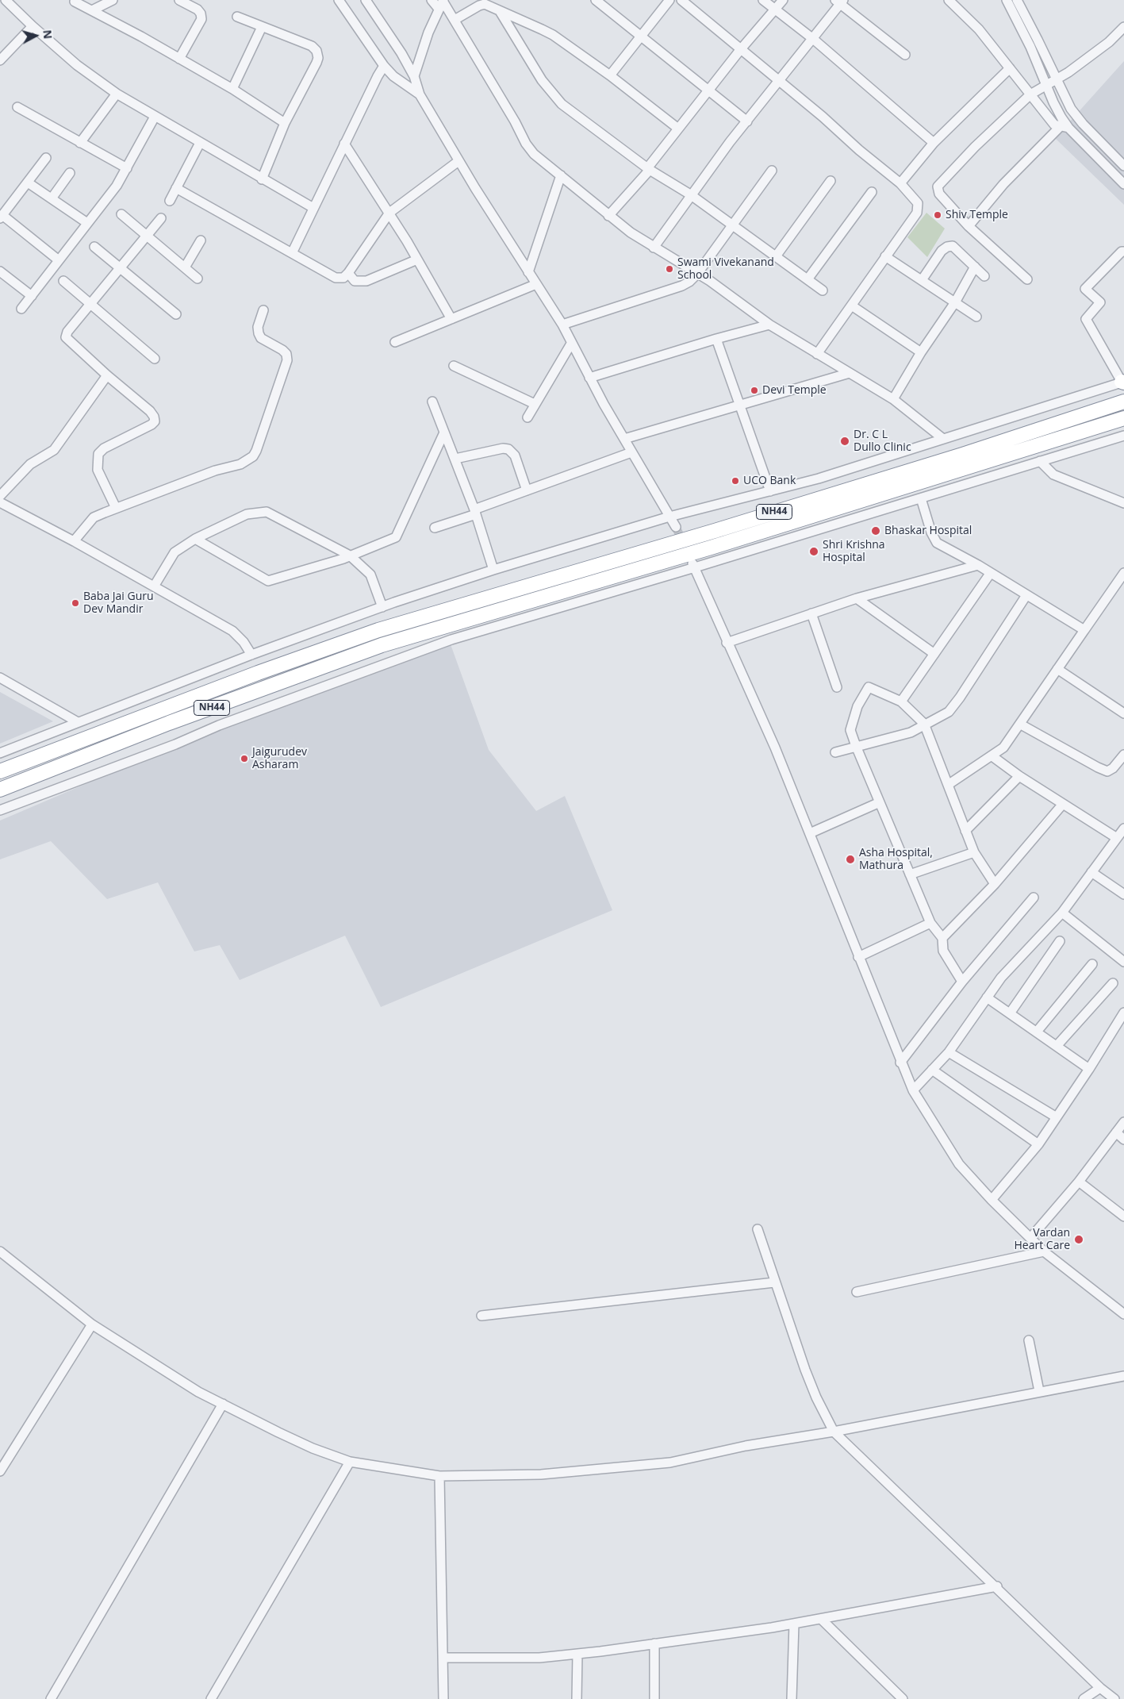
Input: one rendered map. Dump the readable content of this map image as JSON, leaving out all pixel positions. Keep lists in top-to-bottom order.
{
  "streets": {
    "highway": ["NH44"]
  },
  "places": [
    "Shiv Temple",
    "Swami Vivekanand School",
    "Devi Temple",
    "Dr. C L Dullo Clinic",
    "UCO Bank",
    "Bhaskar Hospital",
    "Shri Krishna Hospital",
    "Baba Jai Guru Dev Mandir",
    "Jaigurudev Asharam",
    "Asha Hospital, Mathura",
    "Vardan Heart Care"
  ],
  "north": "right"
}
